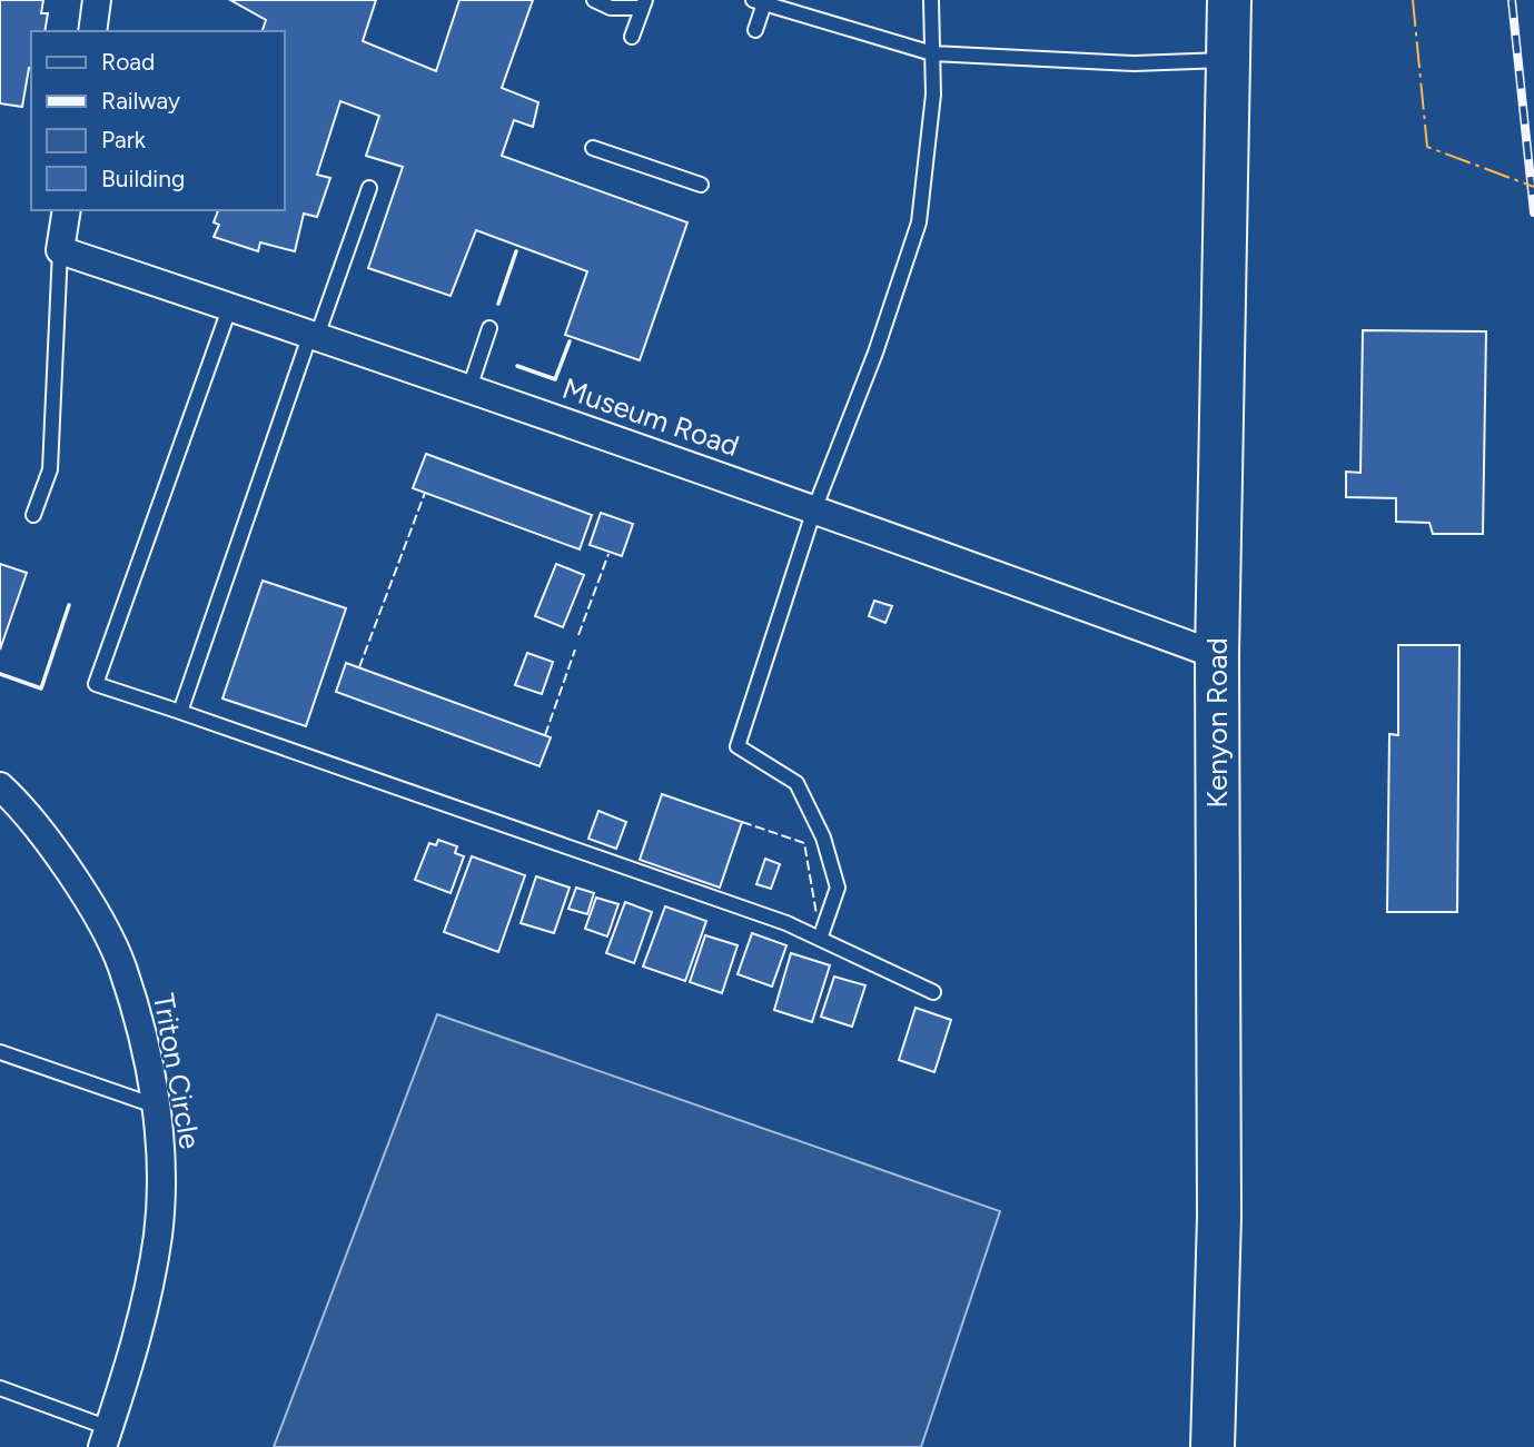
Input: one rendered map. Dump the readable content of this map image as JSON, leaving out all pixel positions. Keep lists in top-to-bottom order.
{
  "streets": {
    "main road": ["Kenyon Road"],
    "street": ["Museum Road", "Triton Circle"]
  },
  "crossings": [
    ["Museum Road", "Kenyon Road"]
  ],
  "legend": [
    "Road",
    "Railway",
    "Park",
    "Building"
  ]
}
